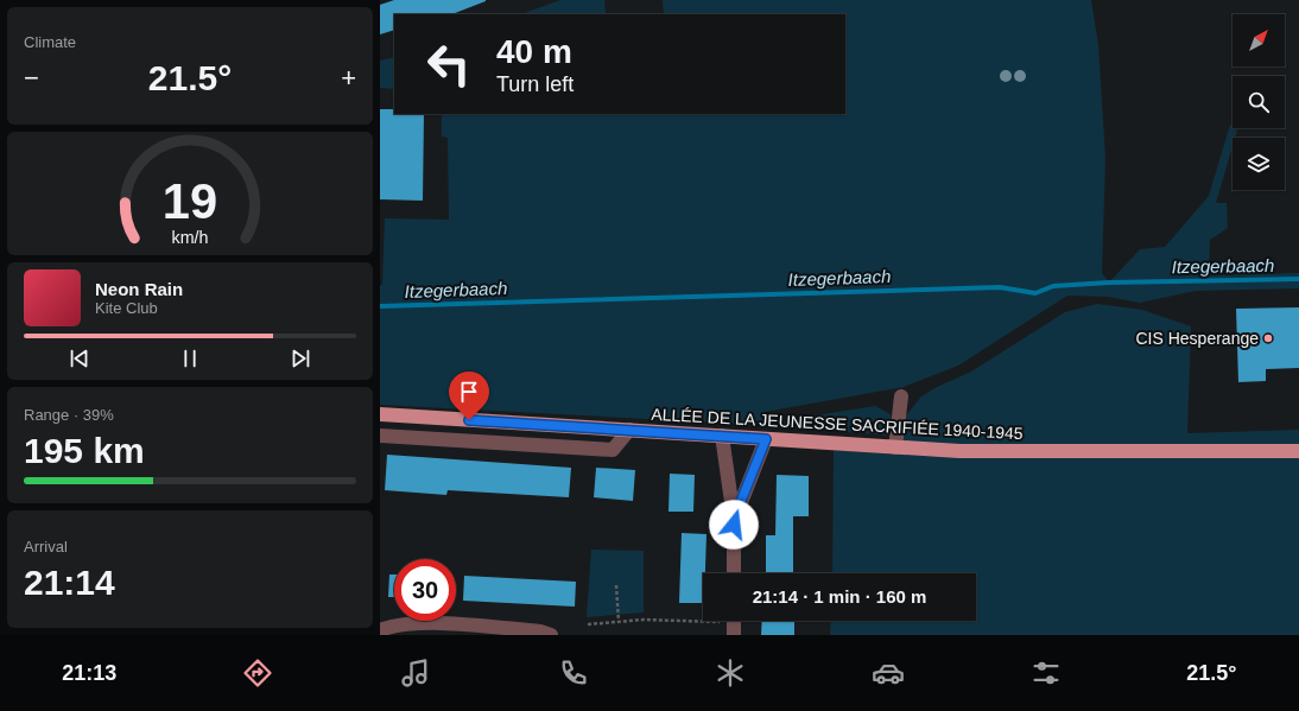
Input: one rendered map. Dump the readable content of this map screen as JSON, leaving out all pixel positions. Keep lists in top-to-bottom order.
{
  "streets": {
    "main road": ["ALLÉE DE LA JEUNESSE SACRIFIÉE 1940-1945"]
  },
  "water": ["Itzegerbaach"],
  "places": ["CIS Hesperange"],
  "north": "top right",
  "page": {
    "tile": [
      "Climate",
      ["Range · 39%", "195 km"],
      ["Arrival", "21:14"]
    ],
    "turn": ["40 m", "Turn left"],
    "heat": ["−", "21.5°", "+"],
    "song": ["Neon Rain", "Kite Club"],
    "limit": "30",
    "trip": "21:14 · 1 min · 160 m",
    "tabs": ["21:13", "21.5°"],
    "gauge": ["19", "km/h"]
  }
}
